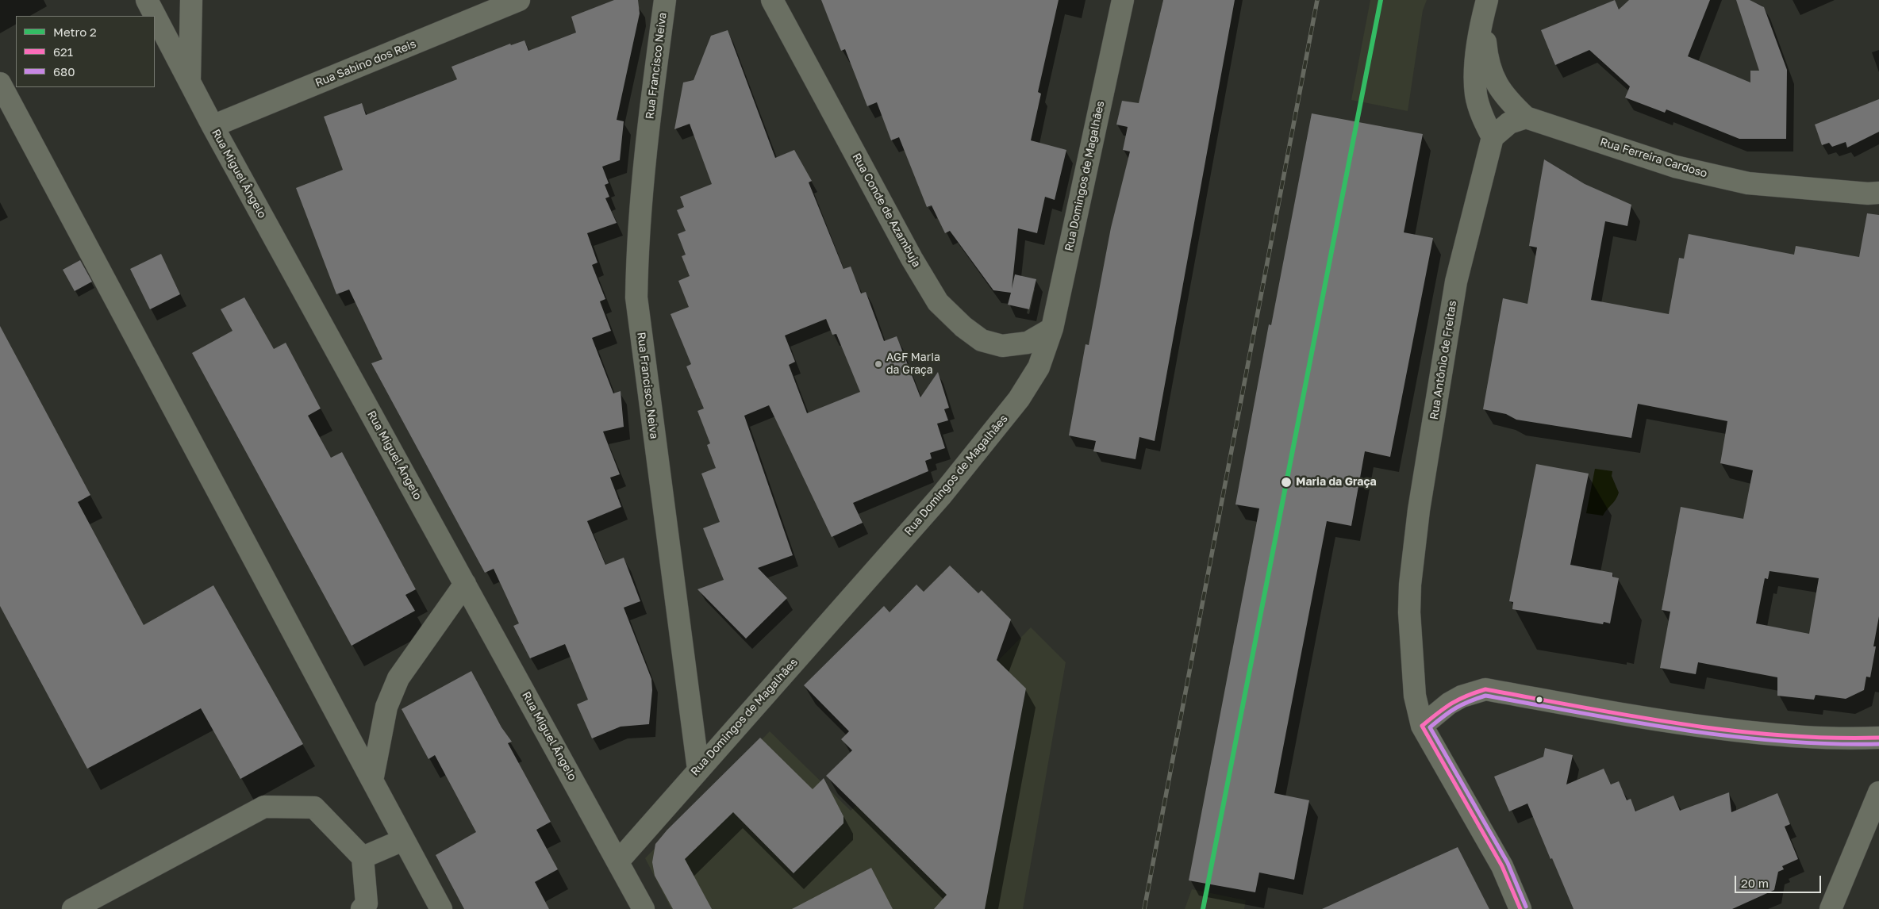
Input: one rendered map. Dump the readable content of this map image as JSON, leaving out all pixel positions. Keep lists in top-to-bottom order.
{
  "streets": {
    "street": [
      "Rua Sabino dos Reis",
      "Rua Francisco Neiva",
      "Rua Ferreira Cardoso",
      "Rua Miguel Ângelo",
      "Rua Domingos de Magalhães",
      "Rua Conde de Azambuja",
      "Rua Antônio de Freitas"
    ]
  },
  "crossings": [
    ["Rua Sabino dos Reis", "Rua Miguel Ângelo"],
    ["Rua Francisco Neiva", "Rua Domingos de Magalhães"],
    ["Rua Miguel Ângelo", "Rua Domingos de Magalhães"],
    ["Rua Domingos de Magalhães", "Rua Conde de Azambuja"]
  ],
  "places": ["AGF Maria da Graça", "Maria da Graça"],
  "lines": ["metro line 2", "transit line 621", "transit line 680"],
  "legend": ["Metro 2", "621", "680"],
  "scale_bar": "20 m"
}
